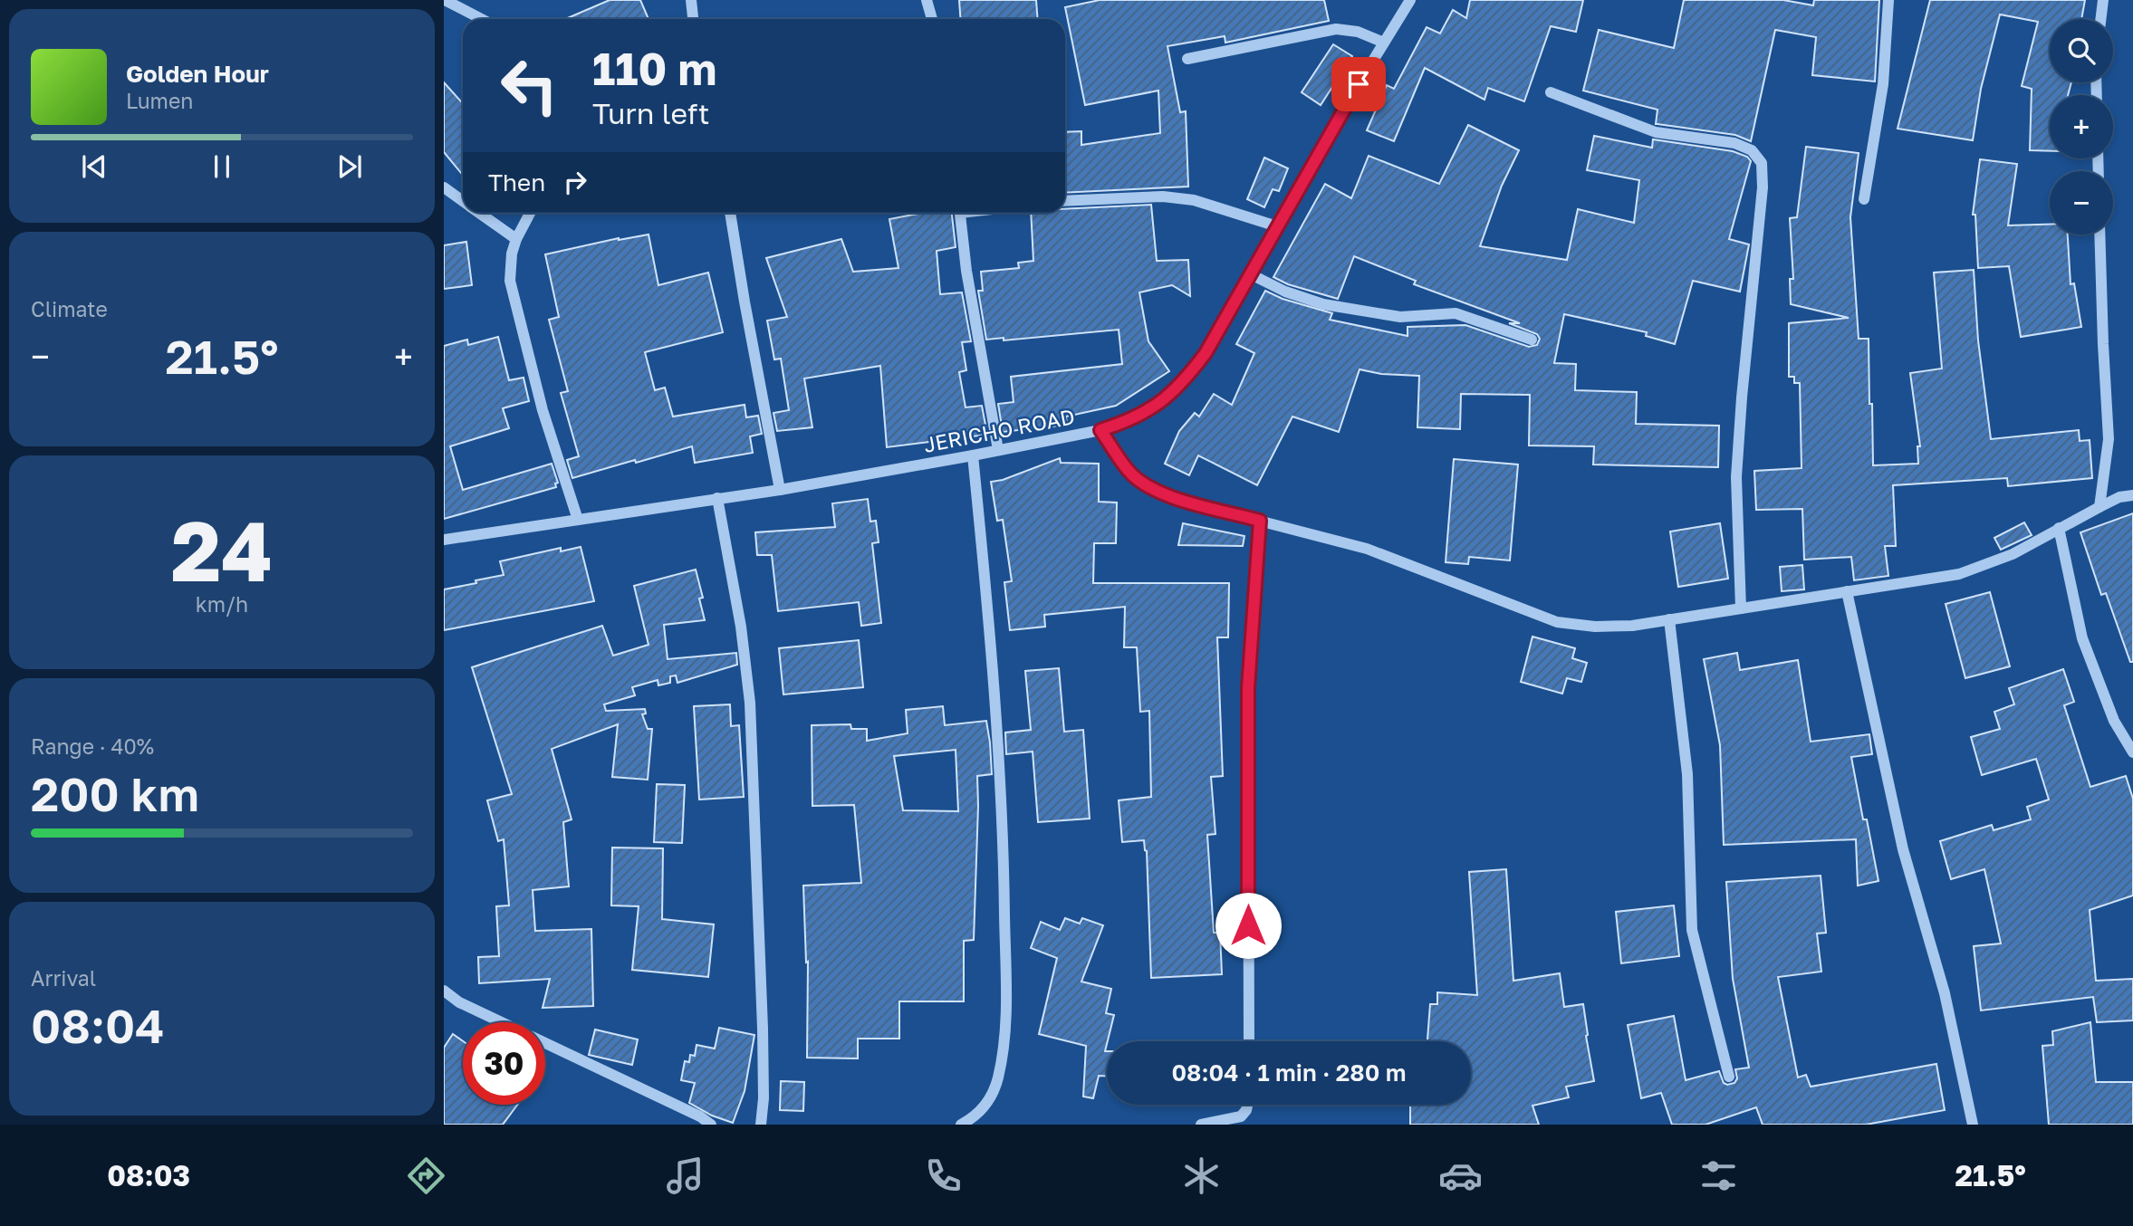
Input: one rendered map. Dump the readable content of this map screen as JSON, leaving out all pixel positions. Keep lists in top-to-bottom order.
{
  "streets": {
    "street": ["JERICHO ROAD"]
  },
  "page": {
    "map_buttons": ["+", "−"],
    "turn": ["110 m", "Turn left"],
    "song": ["Golden Hour", "Lumen"],
    "then": "Then",
    "tile": [
      "Climate",
      ["24", "km/h"],
      ["Range · 40%", "200 km"],
      ["Arrival", "08:04"]
    ],
    "heat": ["−", "21.5°", "+"],
    "limit": "30",
    "trip": "08:04 · 1 min · 280 m",
    "tabs": ["08:03", "21.5°"]
  }
}
